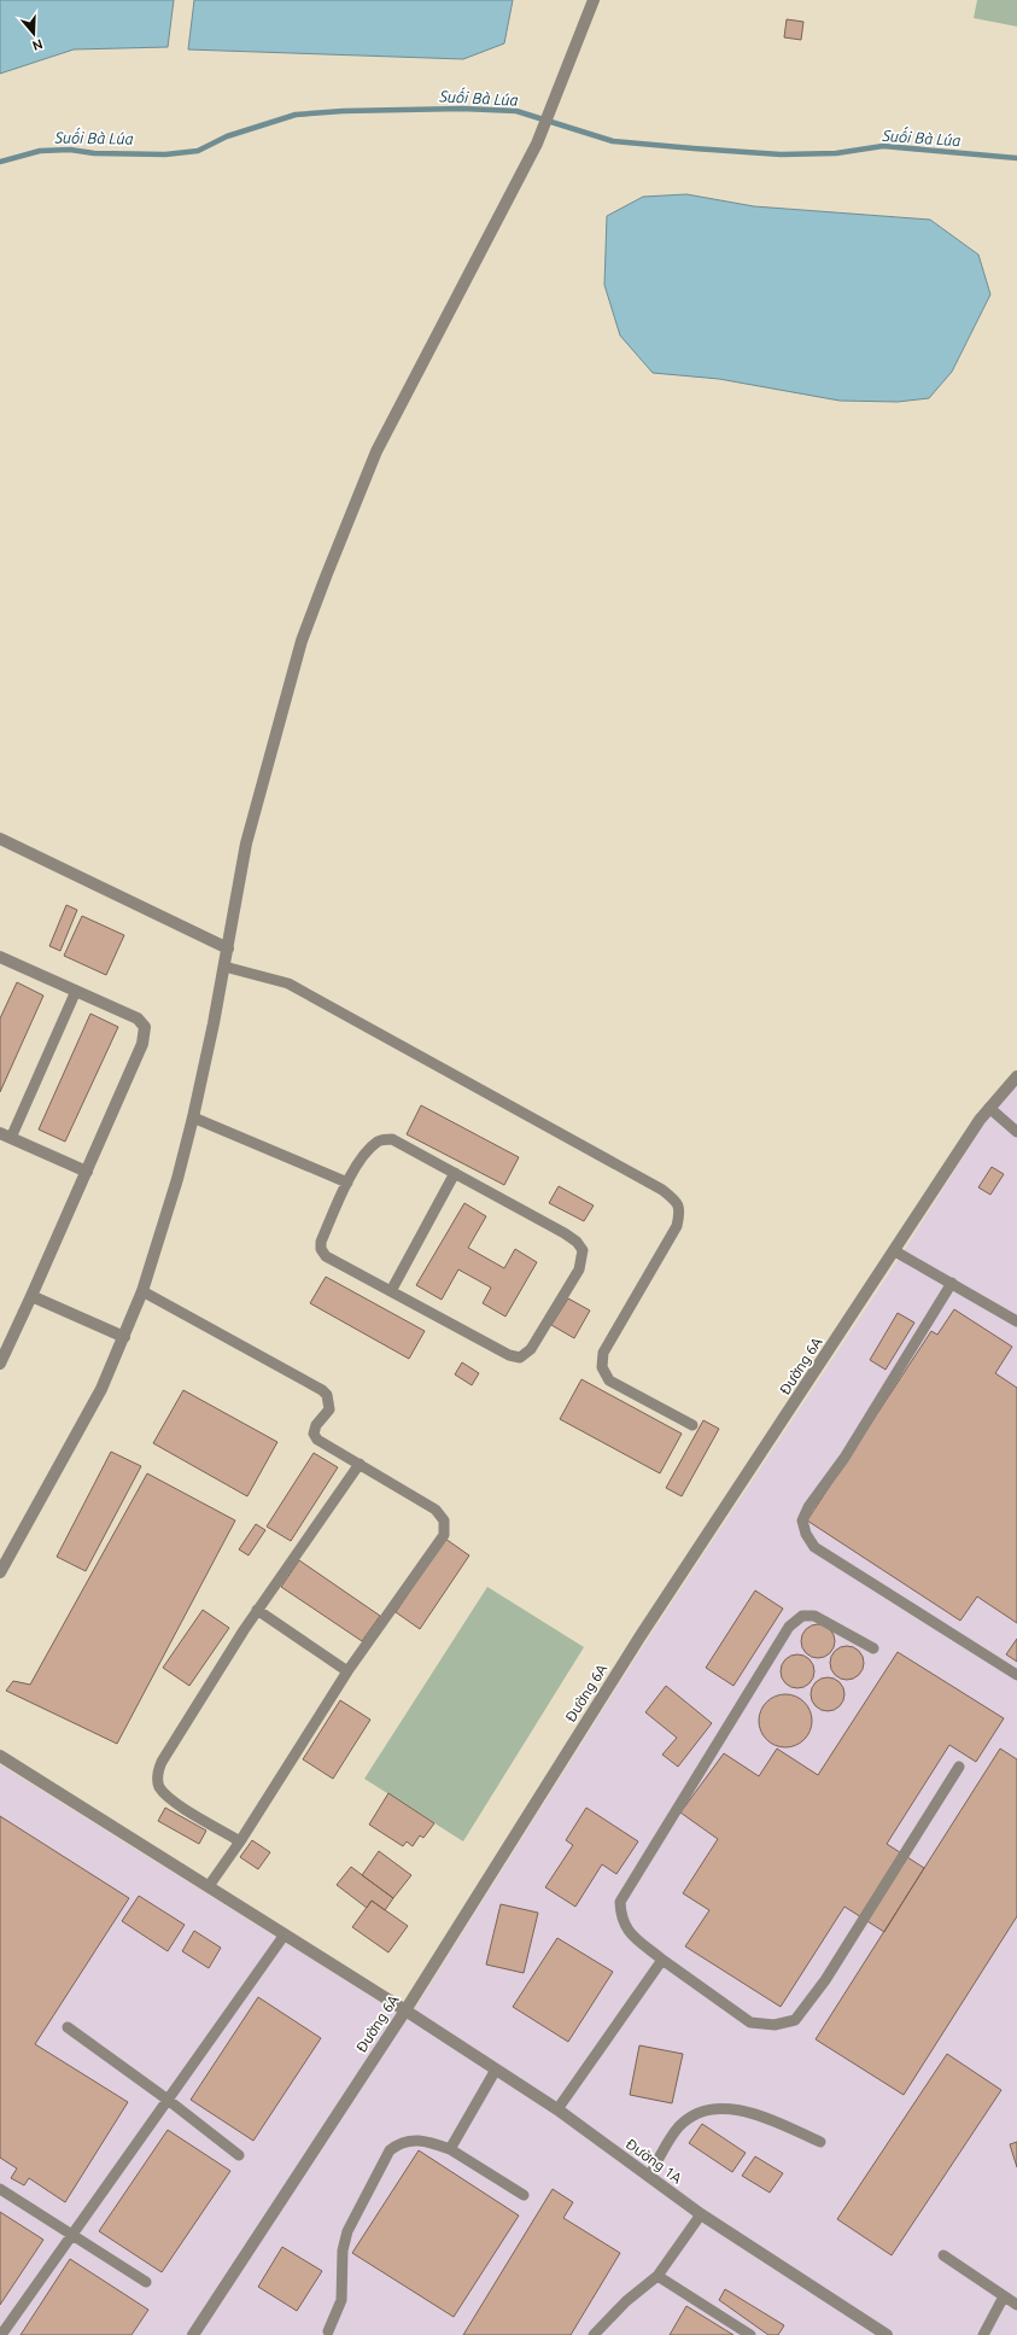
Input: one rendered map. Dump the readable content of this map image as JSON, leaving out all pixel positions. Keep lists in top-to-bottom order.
{
  "streets": {
    "street": ["Đường 6A", "Đường 1A"]
  },
  "crossings": [
    ["Đường 6A", "Đường 1A"]
  ],
  "water": ["Suối Bà Lúa"],
  "north": "bottom"
}
